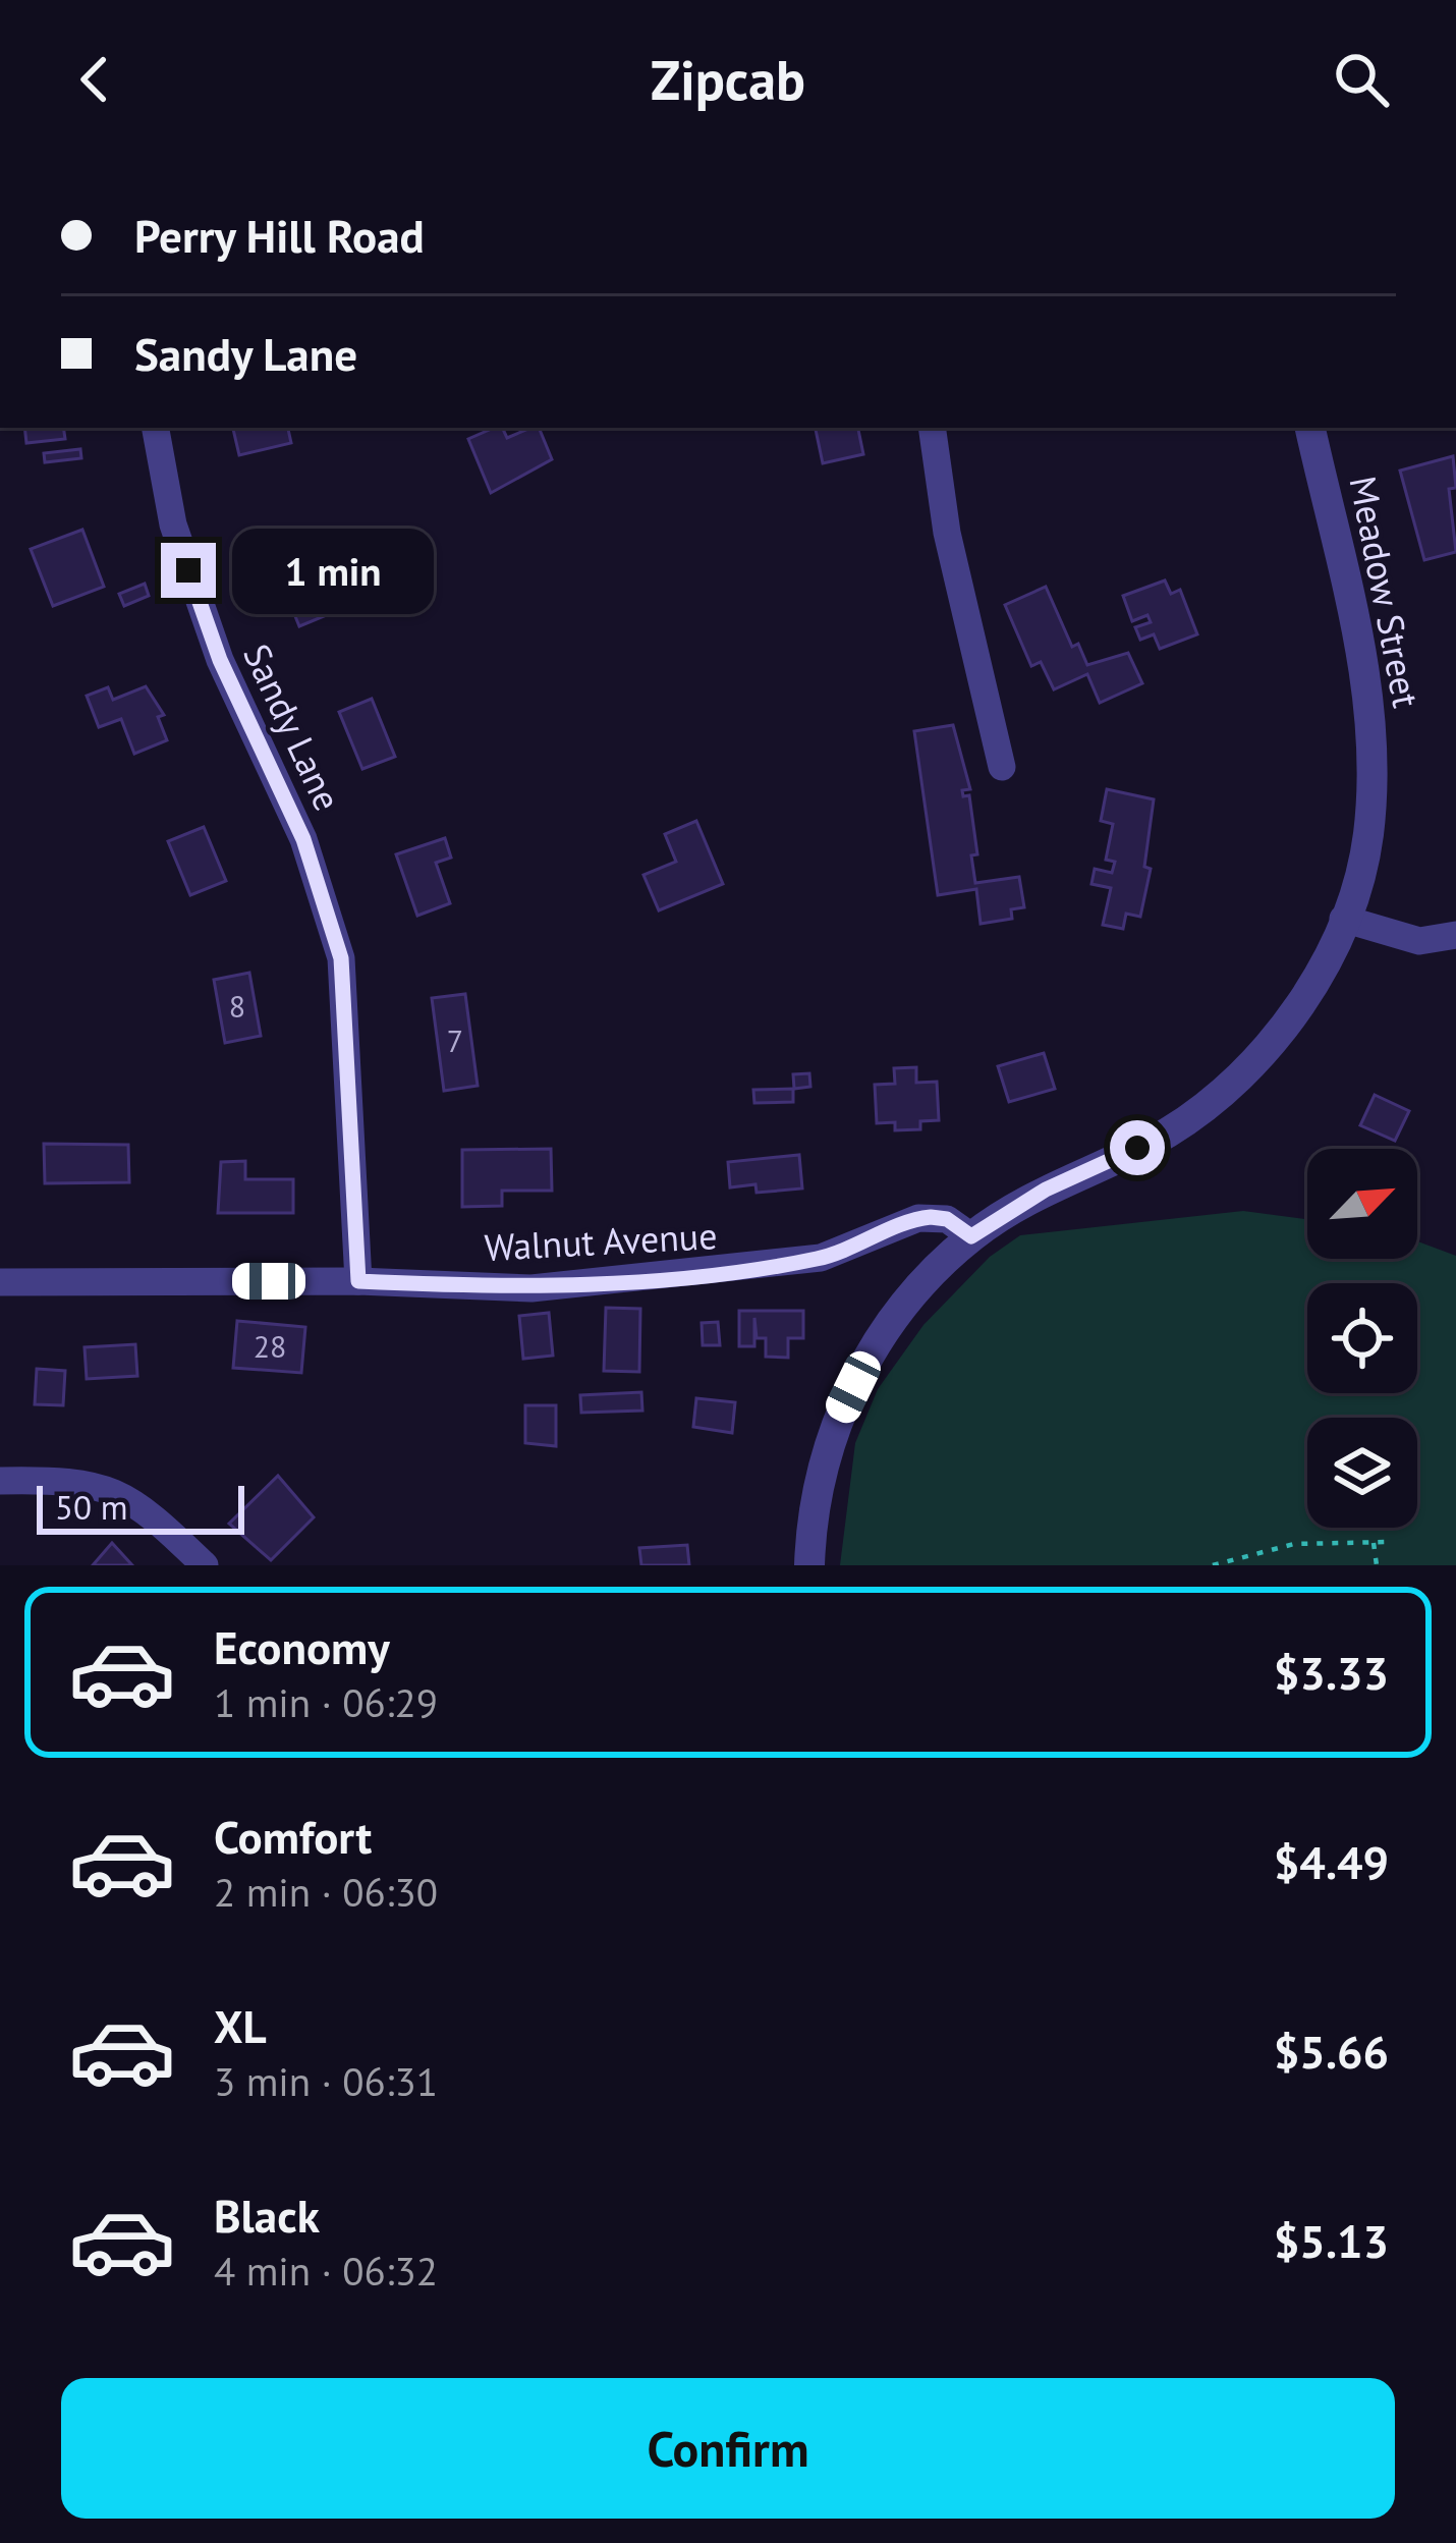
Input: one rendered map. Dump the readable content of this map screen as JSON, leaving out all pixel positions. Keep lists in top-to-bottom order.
{
  "streets": {
    "street": ["Meadow Street", "Sandy Lane", "Walnut Avenue"]
  },
  "crossings": [
    ["Meadow Street", "Walnut Avenue"],
    ["Sandy Lane", "Walnut Avenue"]
  ],
  "house_numbers": ["8", "7", "28"],
  "scale_bar": "50 m",
  "north": "top right",
  "page": {
    "header": "Zipcab",
    "banner": ["Perry Hill Road", "Sandy Lane"],
    "bubble": "1 min",
    "scale": "50 m",
    "list": [
      {
        "name": "Economy",
        "note": "1 min · 06:29",
        "value": "$3.33"
      },
      {
        "name": "Comfort",
        "note": "2 min · 06:30",
        "value": "$4.49"
      },
      {
        "name": "XL",
        "note": "3 min · 06:31",
        "value": "$5.66"
      },
      {
        "name": "Black",
        "note": "4 min · 06:32",
        "value": "$5.13"
      }
    ],
    "buttons": "Confirm"
  }
}
